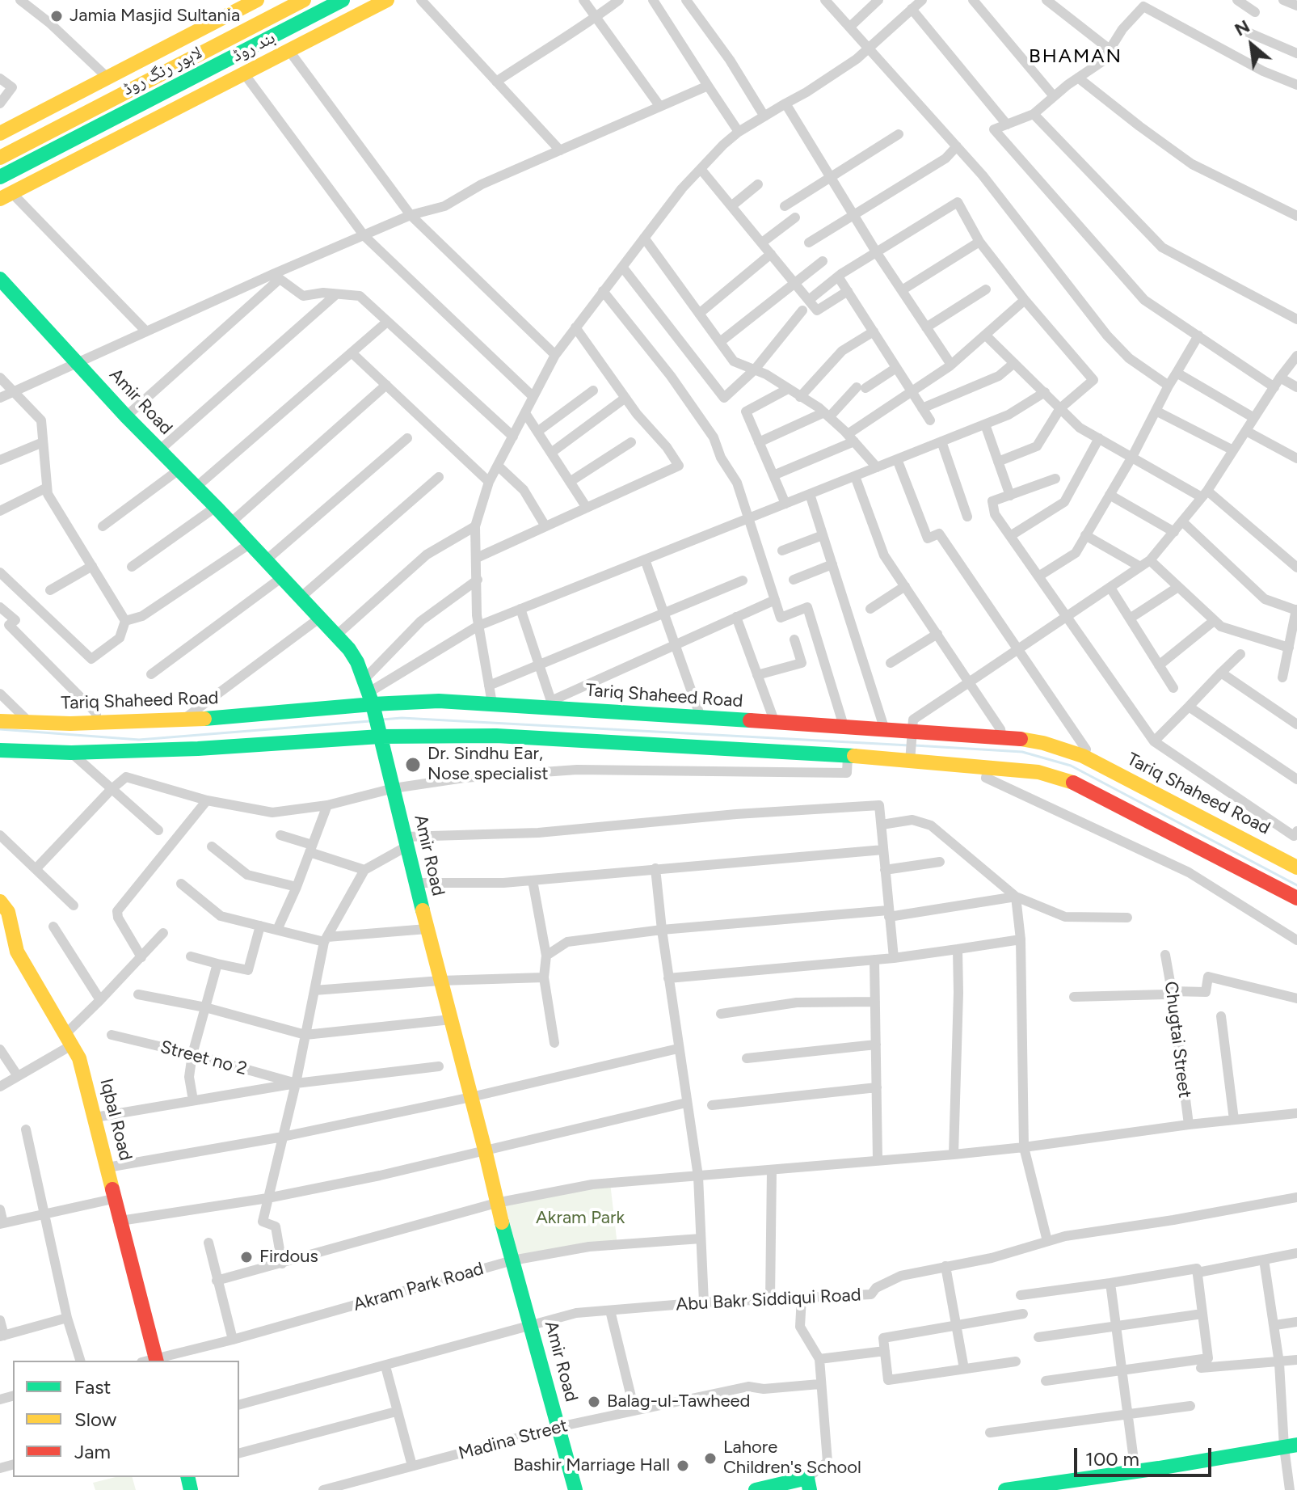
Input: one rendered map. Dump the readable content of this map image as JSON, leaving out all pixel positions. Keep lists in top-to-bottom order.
{
  "streets": {
    "main road": [
      "بند روڈ",
      "لاہور رنگ روڈ",
      "Amir Road",
      "Tariq Shaheed Road",
      "Iqbal Road"
    ],
    "street": [
      "Chugtai Street",
      "Street no 2",
      "Akram Park Road",
      "Abu Bakr Siddiqui Road",
      "Madina Street"
    ]
  },
  "crossings": [
    ["Amir Road", "Tariq Shaheed Road"],
    ["Amir Road", "Akram Park Road"],
    ["Amir Road", "Abu Bakr Siddiqui Road"],
    ["Amir Road", "Madina Street"],
    ["Iqbal Road", "Akram Park Road"]
  ],
  "districts": ["BHAMAN"],
  "parks": ["Akram Park"],
  "places": [
    "Jamia Masjid Sultania",
    "Dr. Sindhu Ear, Nose specialist",
    "Firdous",
    "Balag-ul-Tawheed",
    "Lahore Children's School",
    "Bashir Marriage Hall"
  ],
  "legend": ["Fast", "Slow", "Jam"],
  "scale_bar": "100 m",
  "north": "top left"
}
